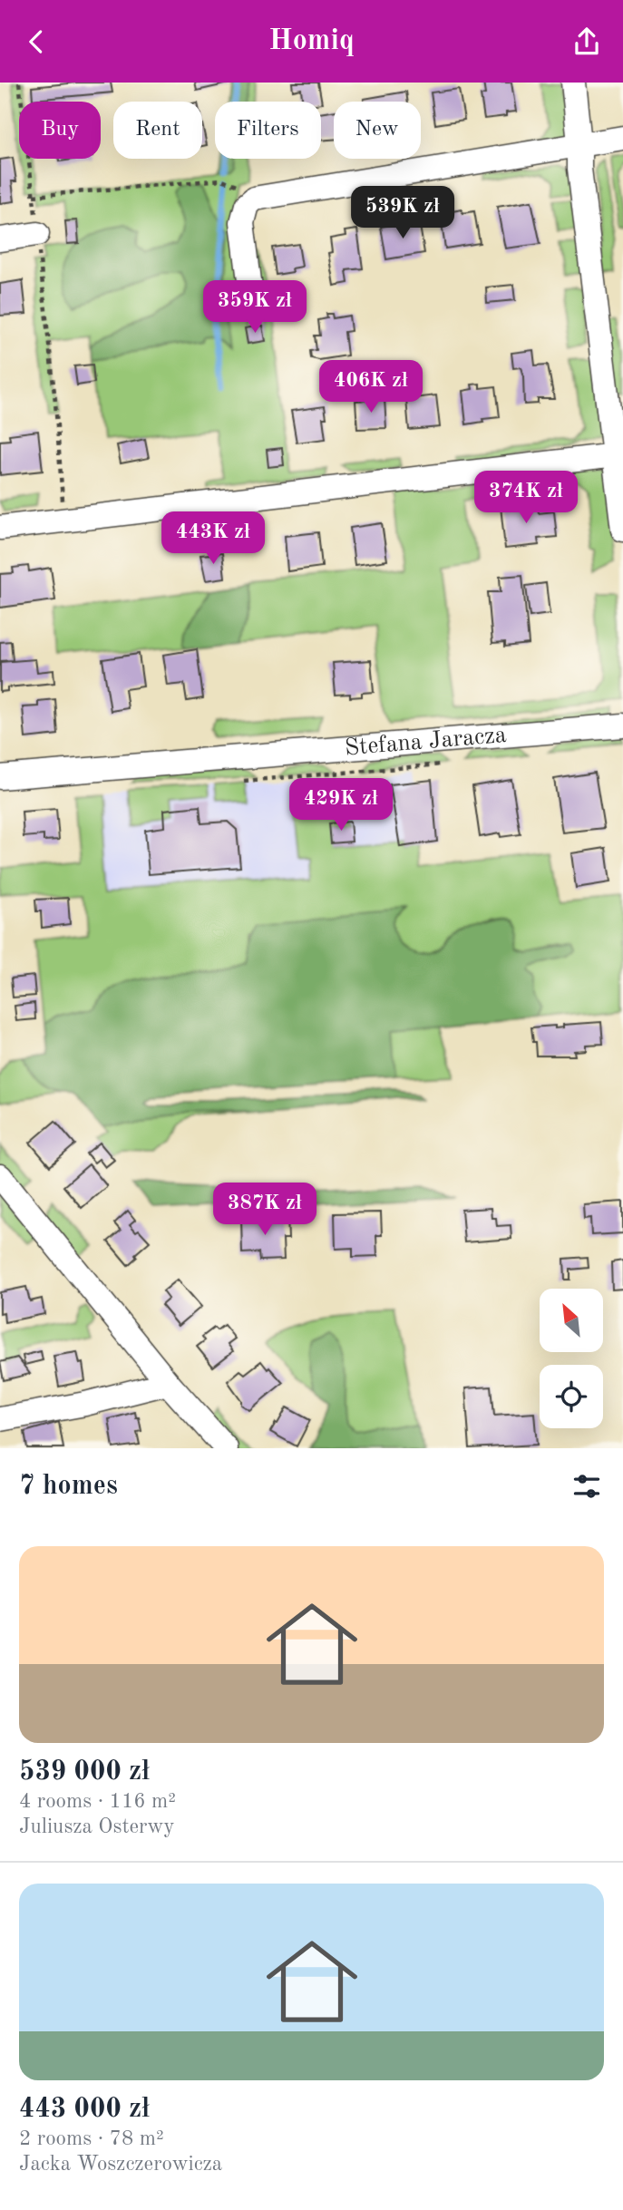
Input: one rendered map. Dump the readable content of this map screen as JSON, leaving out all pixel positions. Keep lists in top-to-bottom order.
{
  "streets": {
    "street": ["Stefana Jaracza"]
  },
  "north": "top left",
  "page": {
    "header": "Homiq",
    "chip": [
      "Buy",
      "Rent",
      "Filters",
      "New"
    ],
    "price": [
      "539K zł",
      "359K zł",
      "406K zł",
      "374K zł",
      "443K zł",
      "429K zł",
      "387K zł"
    ],
    "heading": "7 homes",
    "list": [
      {
        "name": "539 000 zł",
        "note": "4 rooms · 116 m² · Juliusza Osterwy"
      },
      {
        "name": "443 000 zł",
        "note": "2 rooms · 78 m² · Jacka Woszczerowicza"
      }
    ]
  }
}
